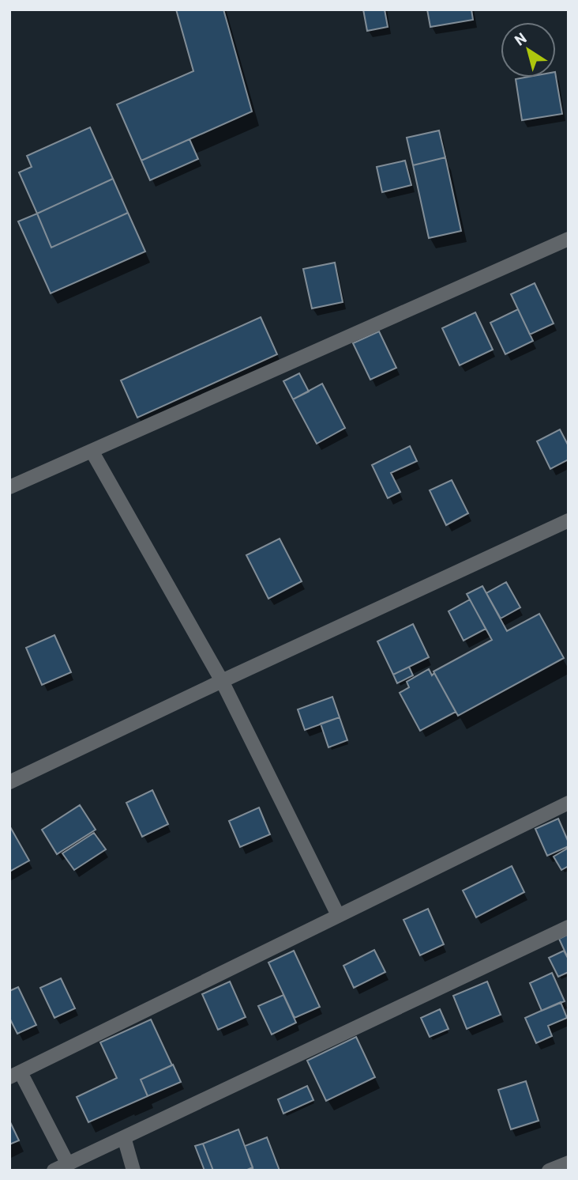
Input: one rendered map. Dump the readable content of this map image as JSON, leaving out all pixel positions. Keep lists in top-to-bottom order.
{
  "north": "top left"
}
